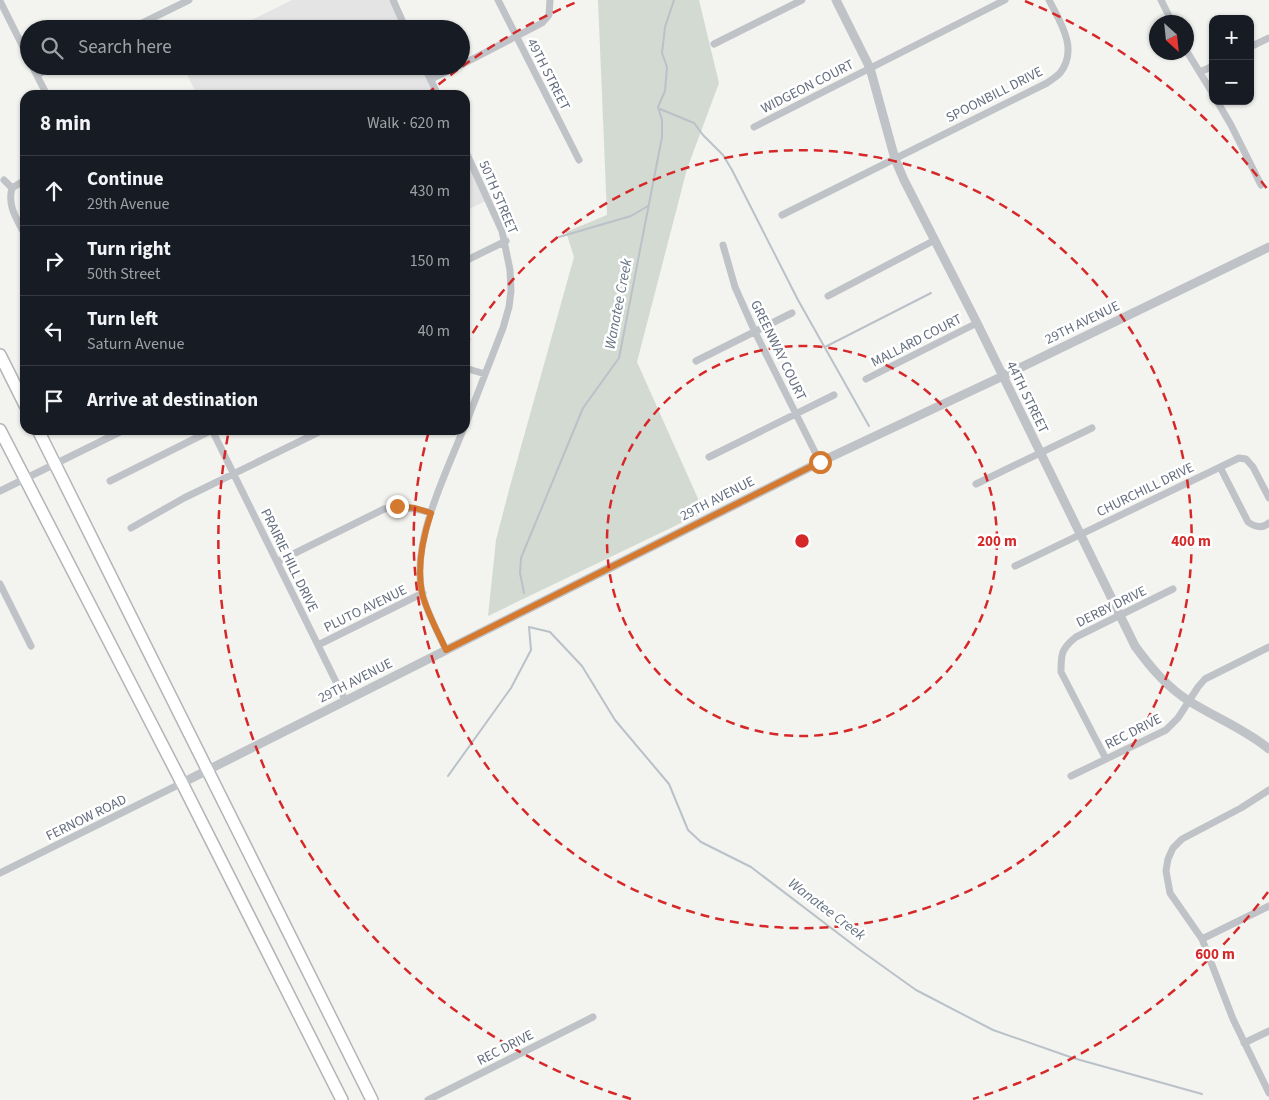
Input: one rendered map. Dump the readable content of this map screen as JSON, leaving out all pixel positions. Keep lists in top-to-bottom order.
{
  "streets": {
    "street": [
      "49TH STREET",
      "WIDGEON COURT",
      "SPOONBILL DRIVE",
      "50TH STREET",
      "29TH AVENUE",
      "MALLARD COURT",
      "GREENWAY COURT",
      "44TH STREET",
      "CHURCHILL DRIVE",
      "PRAIRIE HILL DRIVE",
      "DERBY DRIVE",
      "PLUTO AVENUE",
      "REC DRIVE",
      "FERNOW ROAD"
    ]
  },
  "crossings": [
    ["WIDGEON COURT", "44TH STREET"],
    ["SPOONBILL DRIVE", "44TH STREET"],
    ["29TH AVENUE", "GREENWAY COURT"],
    ["29TH AVENUE", "44TH STREET"],
    ["29TH AVENUE", "PRAIRIE HILL DRIVE"],
    ["29TH AVENUE", "FERNOW ROAD"],
    ["MALLARD COURT", "44TH STREET"],
    ["44TH STREET", "CHURCHILL DRIVE"],
    ["44TH STREET", "DERBY DRIVE"],
    ["44TH STREET", "REC DRIVE"],
    ["PRAIRIE HILL DRIVE", "PLUTO AVENUE"],
    ["DERBY DRIVE", "REC DRIVE"]
  ],
  "water": ["Wanatee Creek"],
  "north": "bottom right",
  "page": {
    "map_buttons": ["+", "−"],
    "search": "Search here",
    "heading": ["8 min", "Walk · 620 m"],
    "list": [
      ["Continue", "29th Avenue", "430 m"],
      ["Turn right", "50th Street", "150 m"],
      ["Turn left", "Saturn Avenue", "40 m"],
      "Arrive at destination"
    ]
  },
  "rings": ["200 m", "400 m", "600 m"]
}
